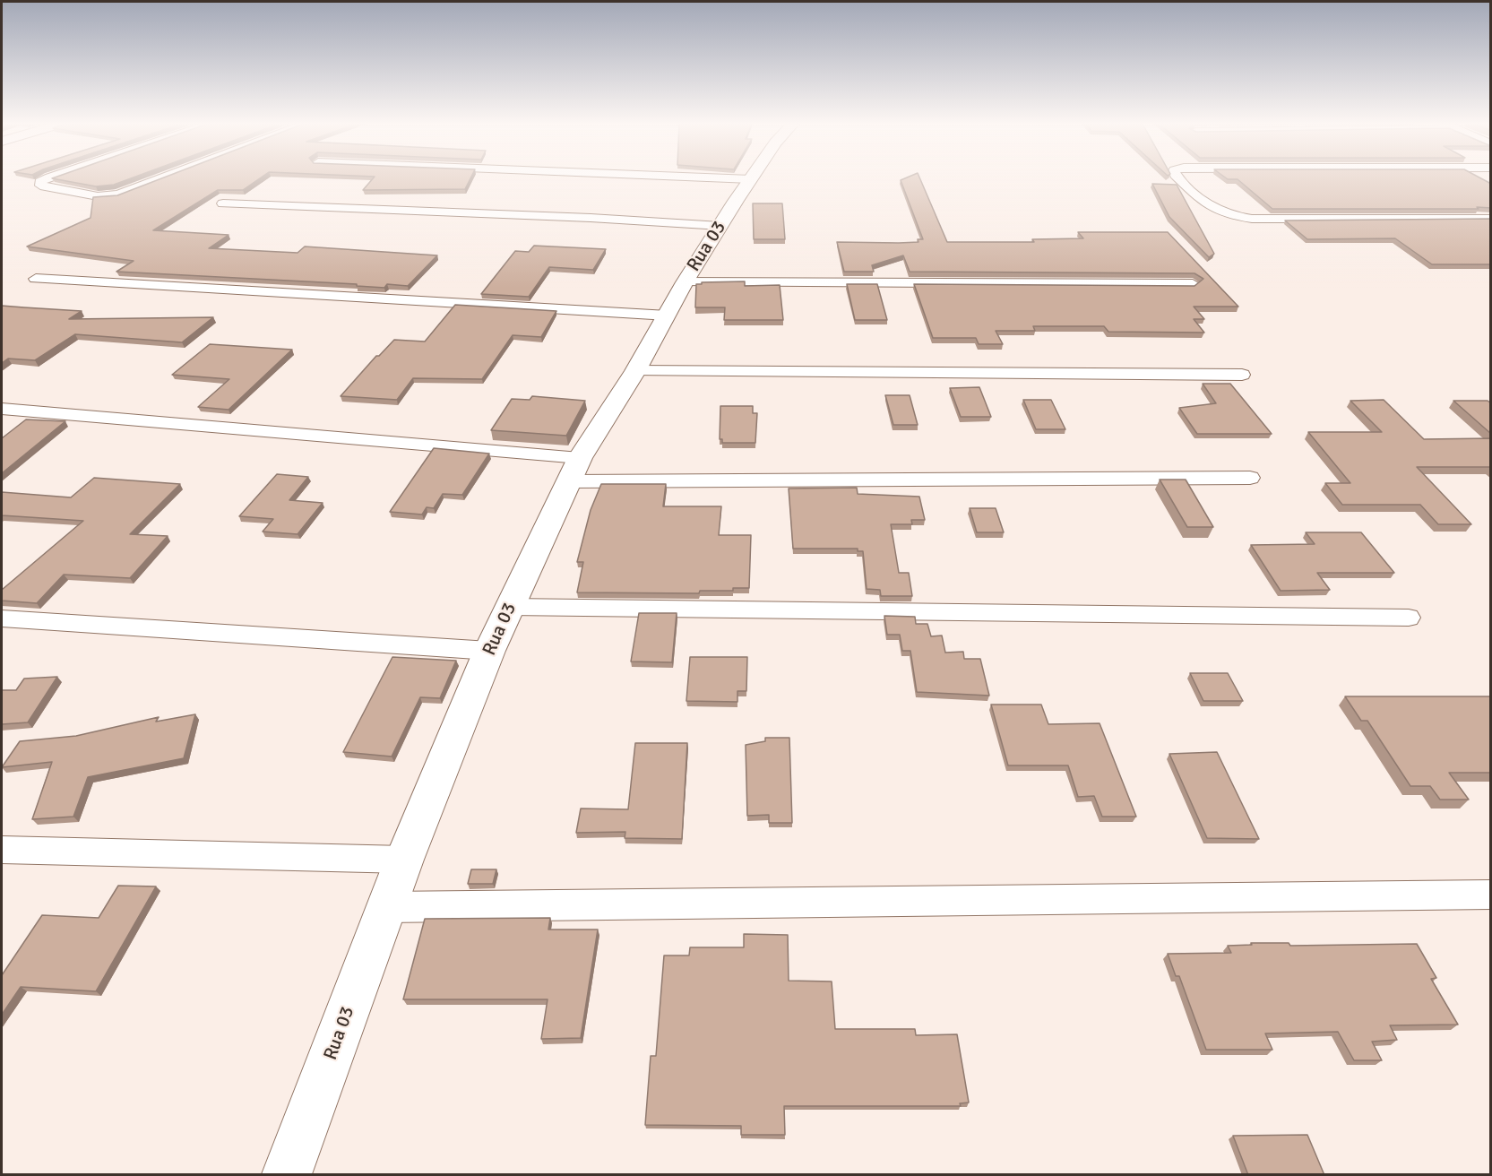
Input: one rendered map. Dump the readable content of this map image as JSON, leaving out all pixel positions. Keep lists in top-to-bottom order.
{
  "streets": {
    "street": ["Rua 03"]
  }
}
